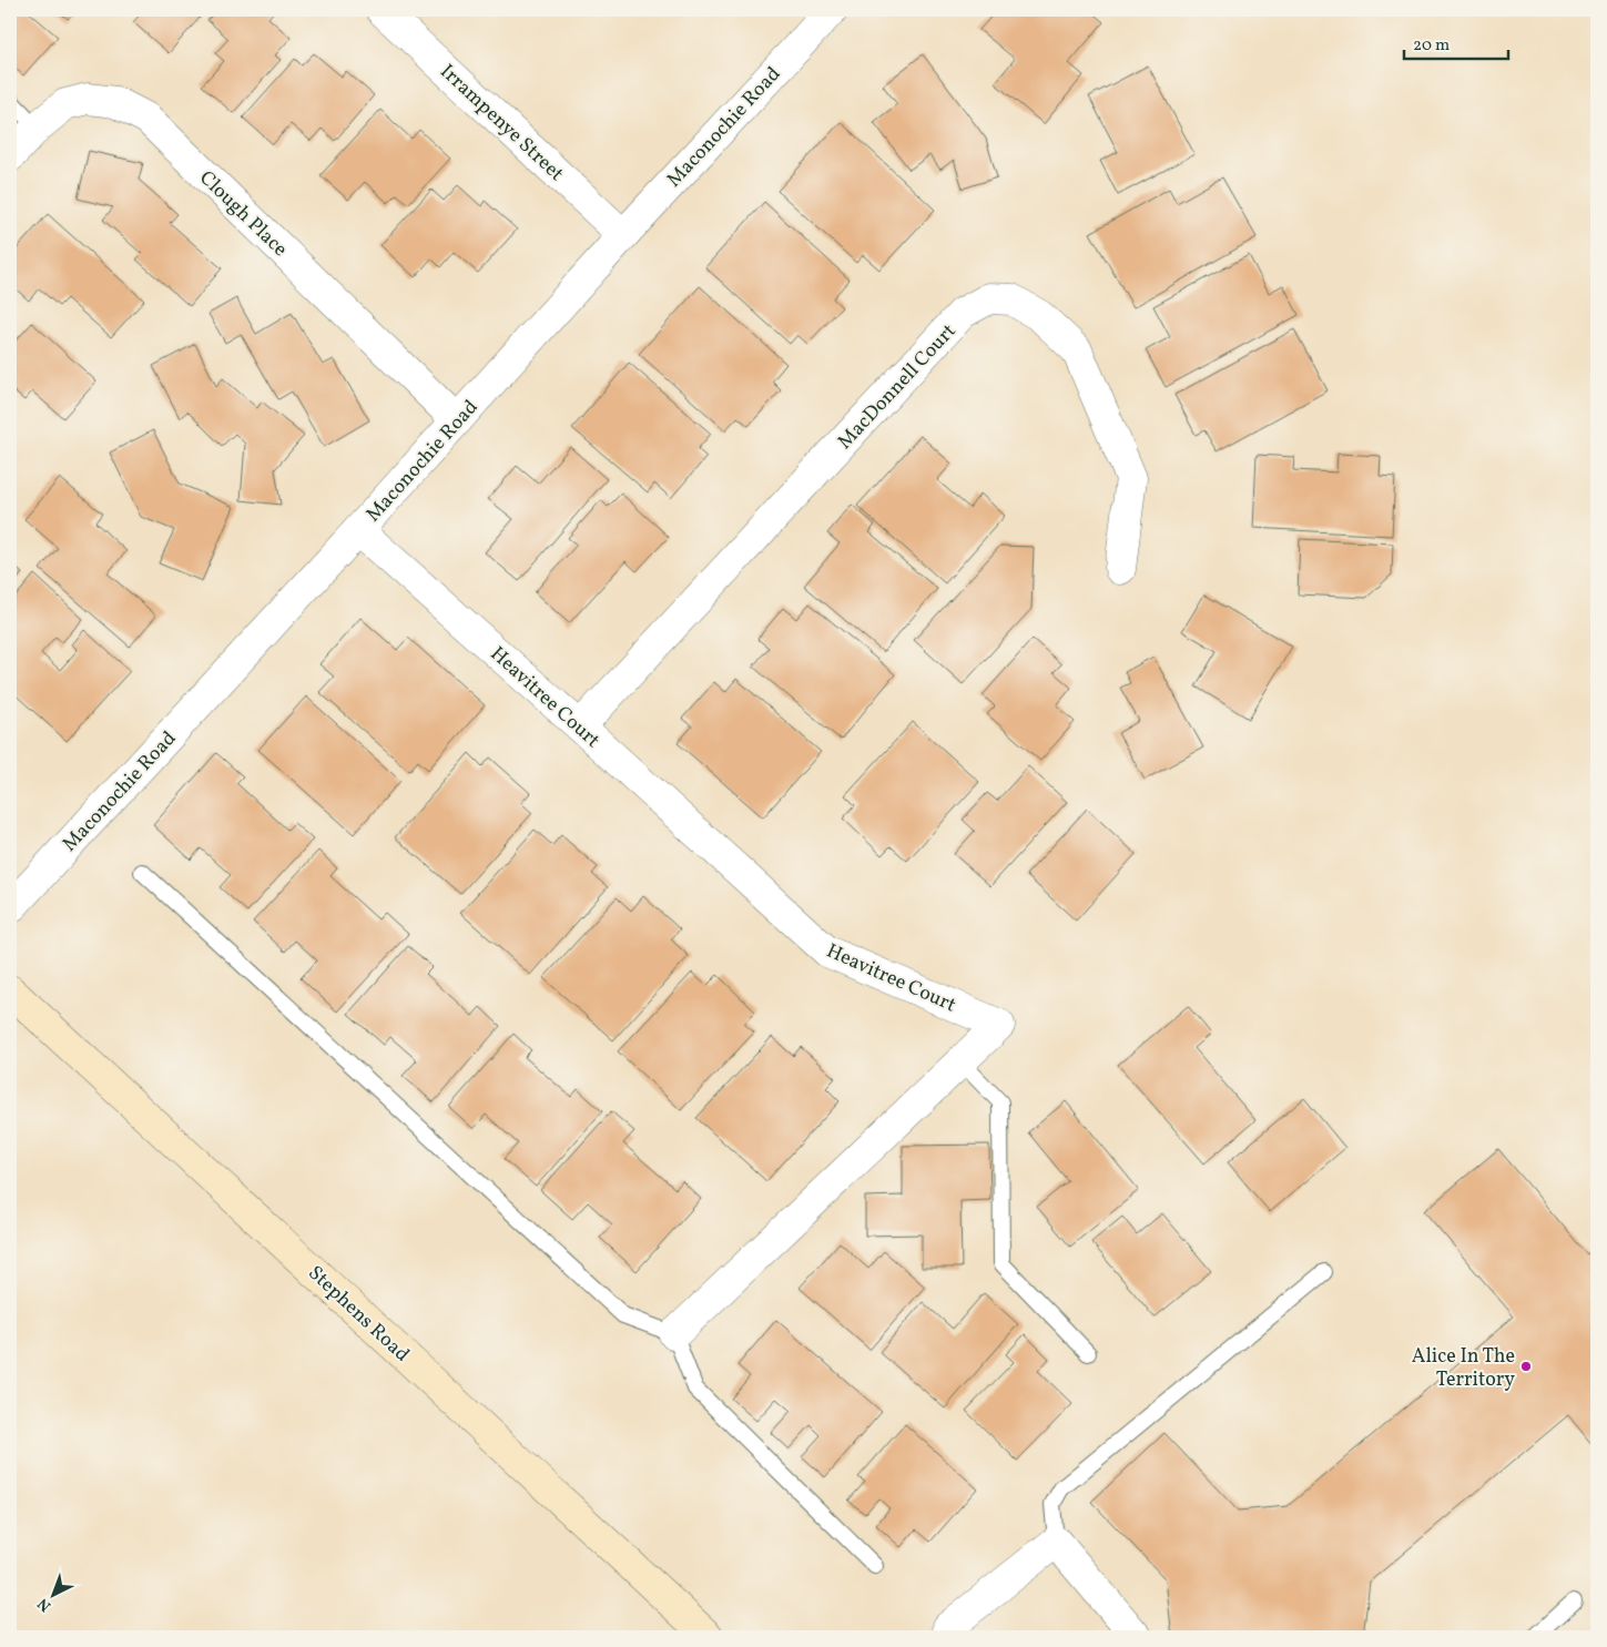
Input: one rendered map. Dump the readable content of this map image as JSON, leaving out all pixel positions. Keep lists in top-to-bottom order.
{
  "streets": {
    "street": [
      "Irrampenye Street",
      "Maconochie Road",
      "Clough Place",
      "MacDonnell Court",
      "Heavitree Court",
      "Stephens Road"
    ]
  },
  "crossings": [
    ["Irrampenye Street", "Maconochie Road"],
    ["Maconochie Road", "Clough Place"],
    ["Maconochie Road", "Heavitree Court"],
    ["MacDonnell Court", "Heavitree Court"]
  ],
  "places": ["Alice In The Territory"],
  "scale_bar": "20 m",
  "north": "bottom left"
}
